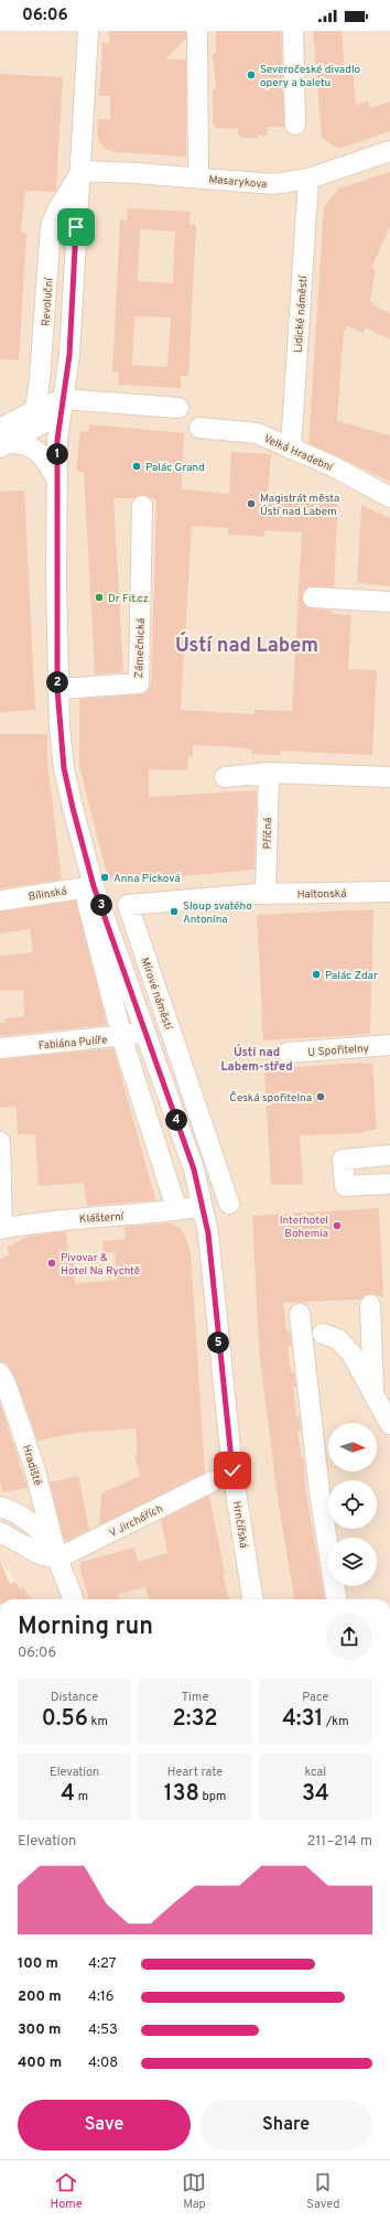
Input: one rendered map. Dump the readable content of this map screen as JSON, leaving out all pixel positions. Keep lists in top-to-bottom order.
{
  "streets": {
    "street": [
      "Masarykova",
      "Revoluční",
      "Lidické náměstí",
      "Velká Hradební",
      "Zámečnická",
      "Příčná",
      "Bílinská",
      "Haltonská",
      "Mírové náměstí",
      "Fabiána Pulíře",
      "U Spořitelny",
      "Klášterní",
      "Hradiště",
      "V Jirchářích",
      "Hrnčířská"
    ]
  },
  "crossings": [
    ["Masarykova", "Revoluční"],
    ["Masarykova", "Lidické náměstí"],
    ["Revoluční", "Zámečnická"],
    ["Revoluční", "Bílinská"],
    ["Lidické náměstí", "Velká Hradební"],
    ["Příčná", "Haltonská"],
    ["Příčná", "Mírové náměstí"],
    ["Haltonská", "Mírové náměstí"],
    ["Klášterní", "Hrnčířská"],
    ["Hradiště", "V Jirchářích"]
  ],
  "districts": ["Ústí nad Labem", "Ústí nad Labem-střed"],
  "places": [
    "Severočeské divadlo opery a baletu",
    "Palác Grand",
    "Magistrát města Ústí nad Labem",
    "Dr Fit.cz",
    "Anna Picková",
    "Sloup svatého Antonína",
    "Palác Zdar",
    "Česká spořitelna",
    "Interhotel Bohemia",
    "Pivovar & Hotel Na Rychtě"
  ],
  "north": "right",
  "page": {
    "status": "06:06",
    "pins": [
      "1",
      "2",
      "3",
      "4",
      "5"
    ],
    "heading": ["Morning run", "06:06"],
    "stats": [
      ["Distance", "0.56 km"],
      ["Time", "2:32"],
      ["Pace", "4:31 /km"],
      ["Elevation", "4 m"],
      ["Heart rate", "138 bpm"],
      ["kcal", "34"]
    ],
    "chart": ["Elevation", "211–214 m"],
    "list": [
      {
        "name": "100 m",
        "note": "4:27"
      },
      {
        "name": "200 m",
        "note": "4:16"
      },
      {
        "name": "300 m",
        "note": "4:53"
      },
      {
        "name": "400 m",
        "note": "4:08"
      }
    ],
    "buttons": ["Save", "Share"],
    "tabs": ["Home", "Map", "Saved"]
  }
}
